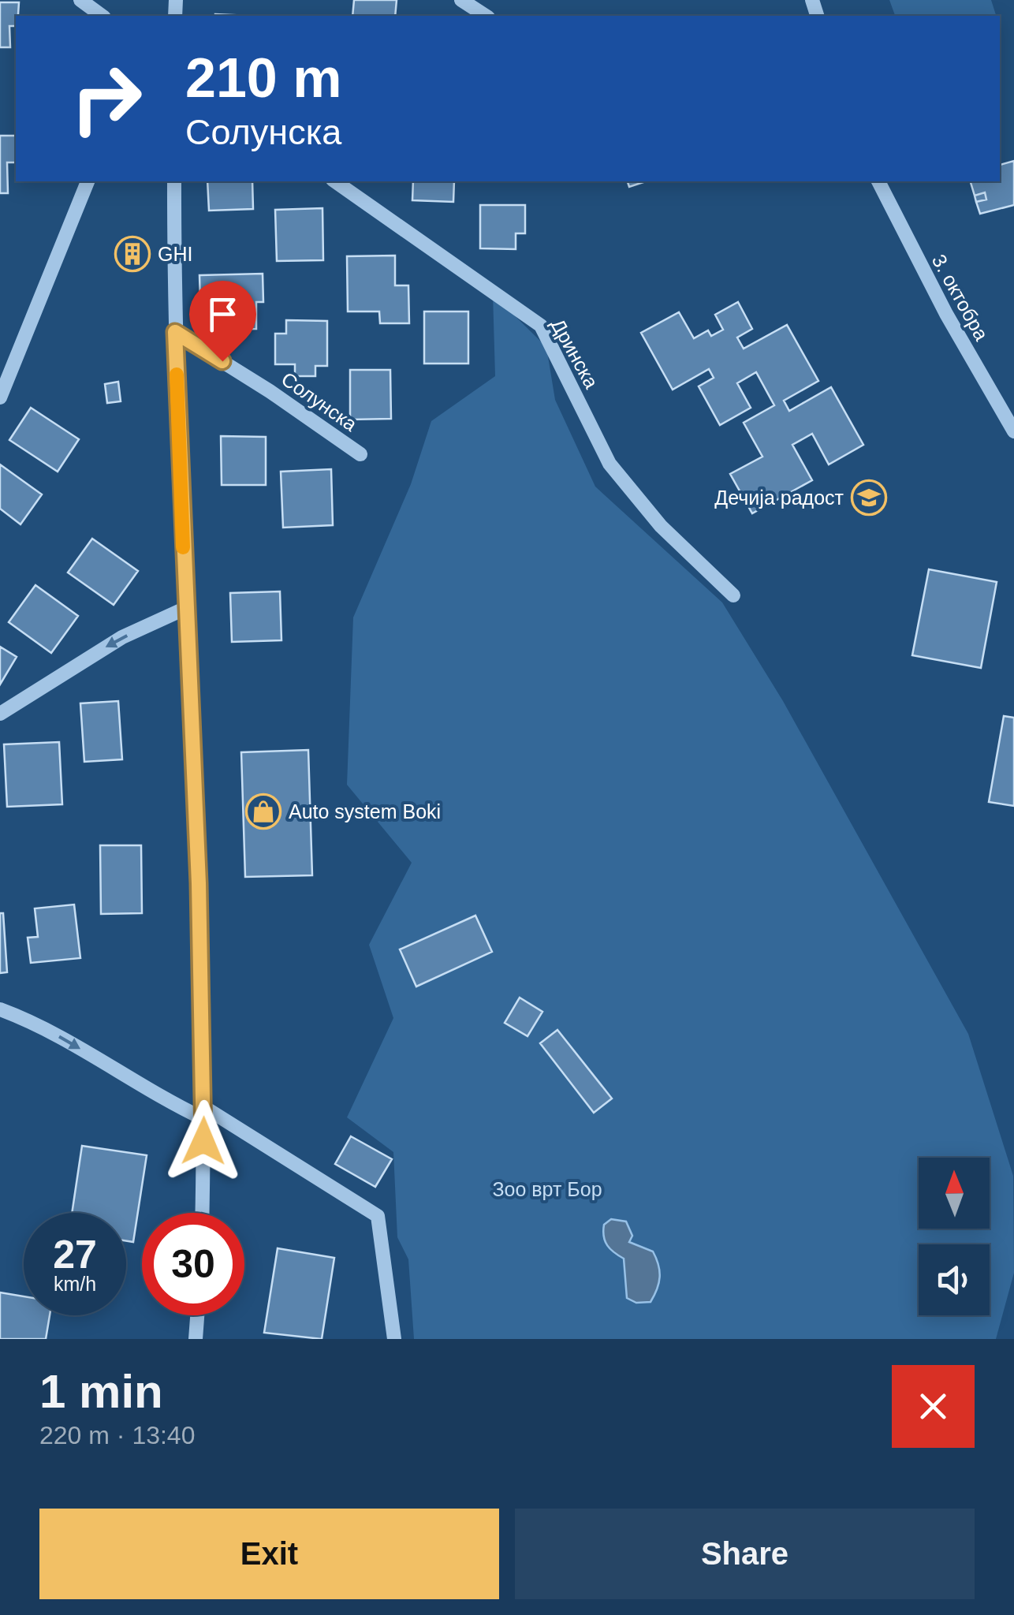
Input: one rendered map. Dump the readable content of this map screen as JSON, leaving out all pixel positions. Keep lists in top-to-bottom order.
{
  "streets": {
    "street": ["3. октобра", "Дринска", "Солунска"]
  },
  "parks": ["Зоо врт Бор"],
  "places": {
    "building": ["GHI"],
    "school or university": ["Дечија радост"],
    "shop": ["Auto system Boki"]
  },
  "north": "top",
  "page": {
    "turn": ["210 m", "Солунска"],
    "speed": "27 km/h",
    "limit": "30",
    "heading": ["1 min", "220 m · 13:40"],
    "buttons": ["Exit", "Share"]
  }
}
